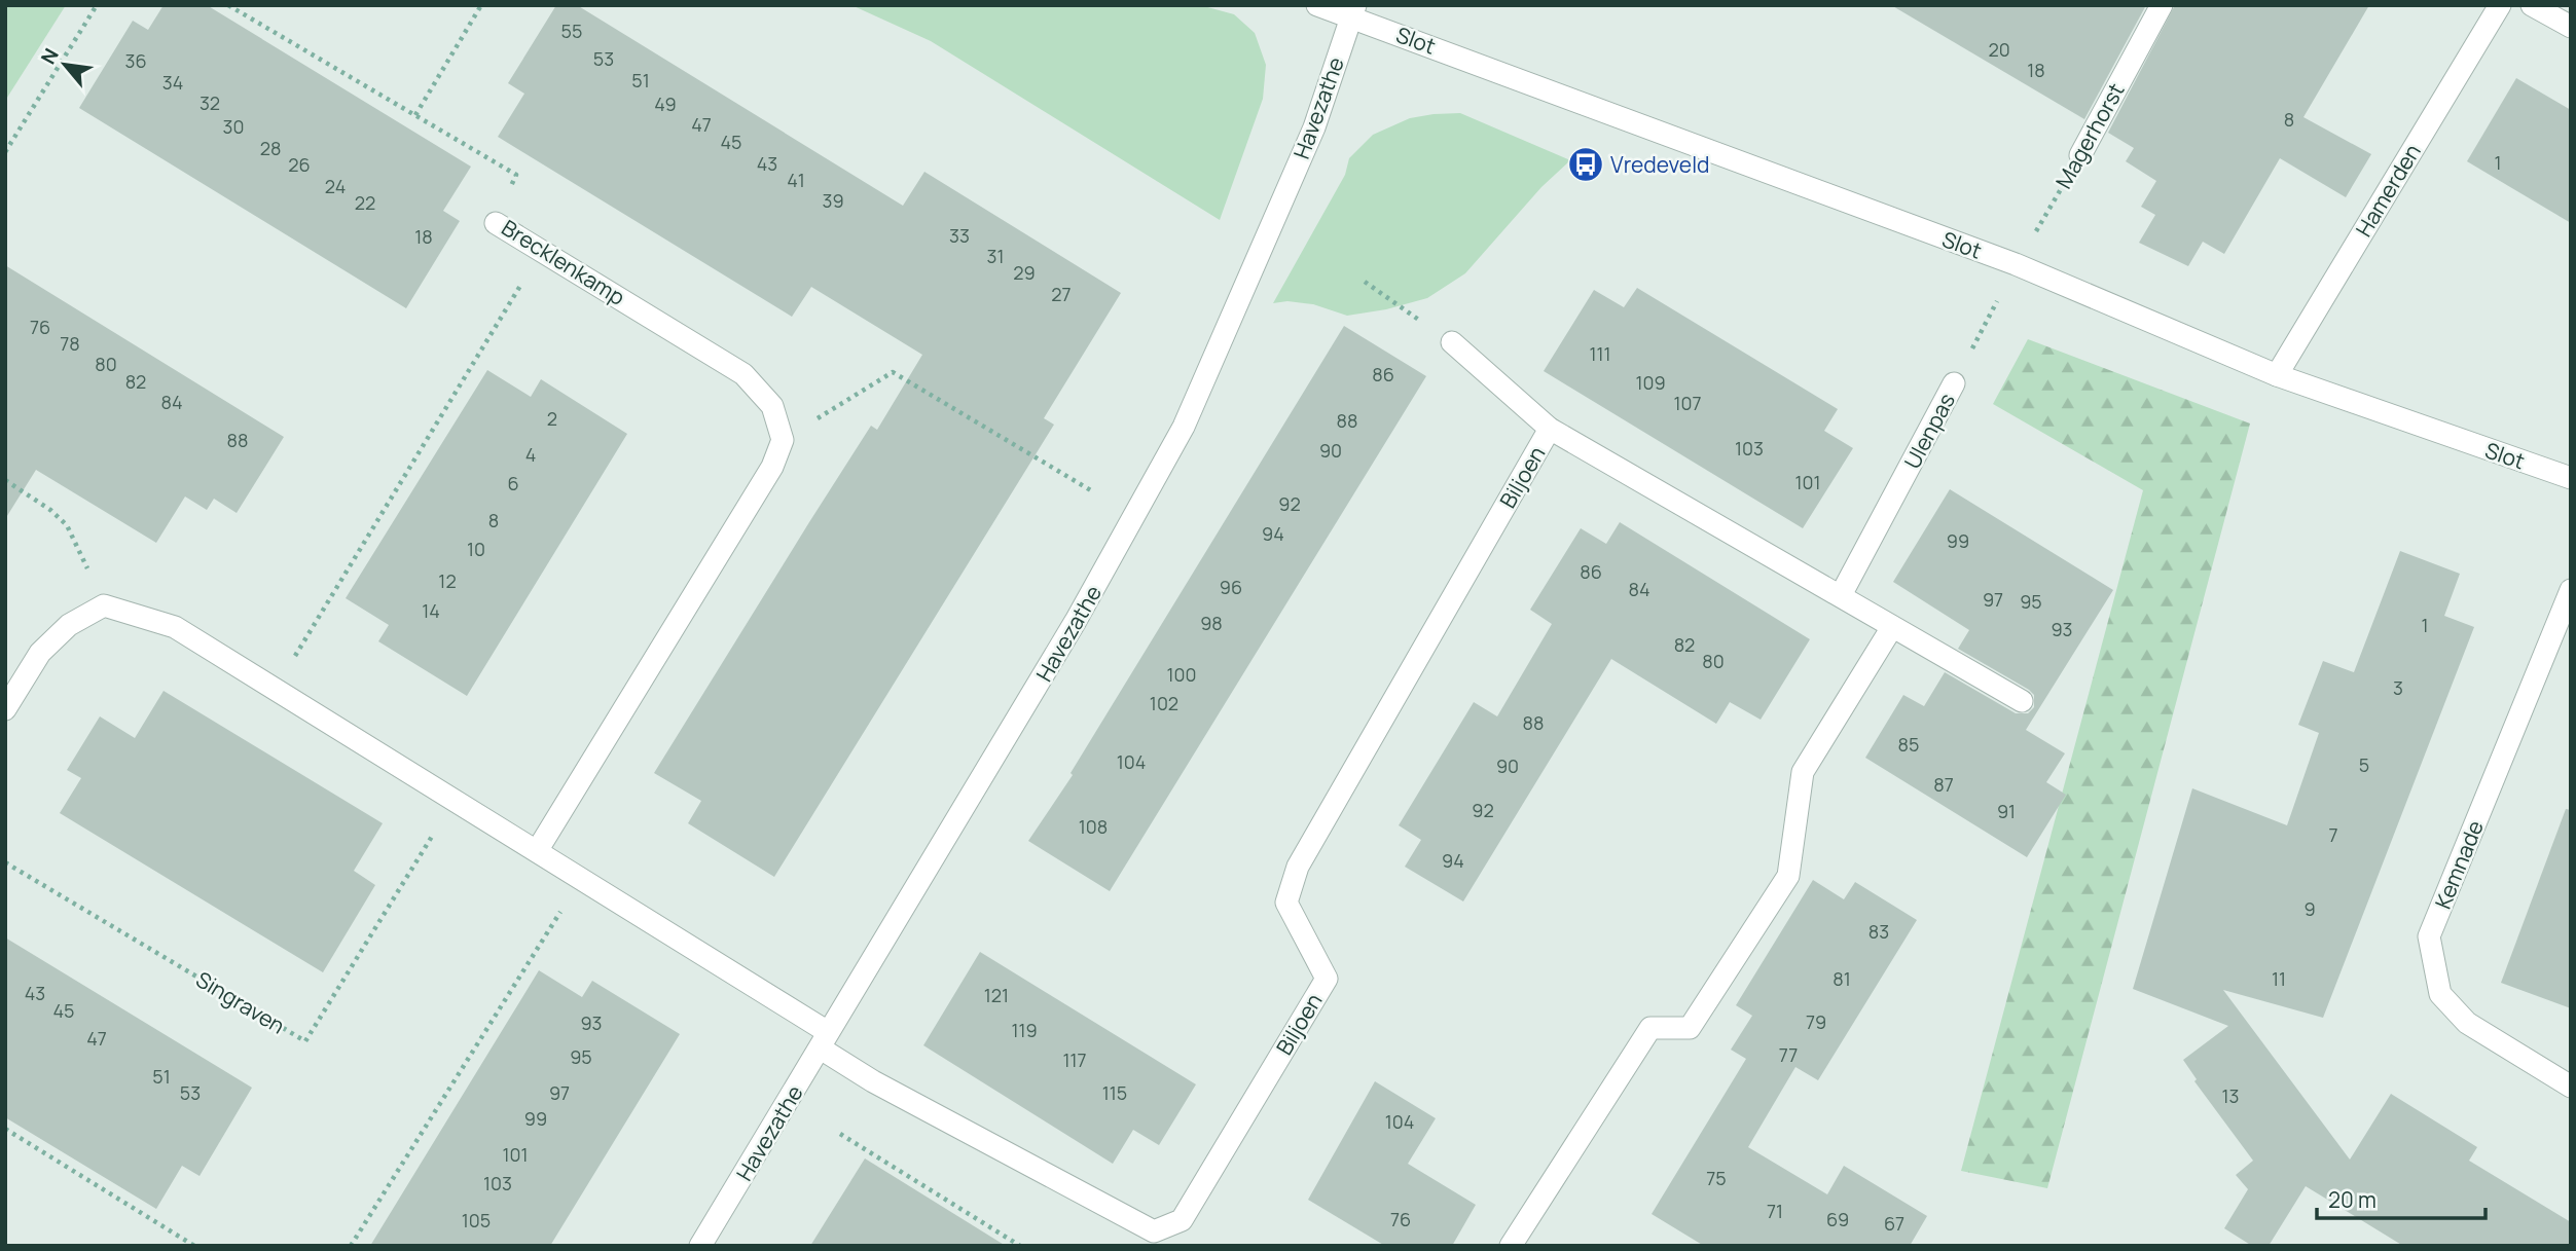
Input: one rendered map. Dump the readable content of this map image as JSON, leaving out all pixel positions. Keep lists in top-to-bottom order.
{
  "streets": {
    "street": [
      "Slot",
      "Havezathe",
      "Magerhorst",
      "Hamerden",
      "Brecklenkamp",
      "Ulenpas",
      "Biljoen",
      "Kemnade"
    ],
    "path": ["Singraven"]
  },
  "crossings": [
    ["Slot", "Havezathe"],
    ["Slot", "Magerhorst"],
    ["Slot", "Hamerden"],
    ["Slot", "Ulenpas"],
    ["Havezathe", "Biljoen"],
    ["Magerhorst", "Ulenpas"],
    ["Ulenpas", "Biljoen"]
  ],
  "places": {
    "bus stop": ["Vredeveld"]
  },
  "house_numbers": [
    "55",
    "20",
    "53",
    "36",
    "18",
    "51",
    "34",
    "32",
    "49",
    "8",
    "47",
    "30",
    "45",
    "28",
    "1",
    "43",
    "26",
    "41",
    "24",
    "39",
    "22",
    "33",
    "18",
    "31",
    "29",
    "27",
    "76",
    "78",
    "111",
    "80",
    "86",
    "82",
    "109",
    "84",
    "107",
    "2",
    "88",
    "88",
    "103",
    "90",
    "4",
    "101",
    "6",
    "92",
    "8",
    "94",
    "99",
    "10",
    "86",
    "12",
    "96",
    "84",
    "97",
    "95",
    "14",
    "98",
    "1",
    "93",
    "82",
    "80",
    "100",
    "3",
    "102",
    "88",
    "85",
    "104",
    "5",
    "90",
    "87",
    "92",
    "91",
    "108",
    "7",
    "94",
    "9",
    "83",
    "81",
    "11",
    "43",
    "121",
    "45",
    "79",
    "93",
    "119",
    "47",
    "77",
    "95",
    "117",
    "51",
    "53",
    "97",
    "115",
    "13",
    "99",
    "104",
    "101",
    "75",
    "103",
    "71",
    "76",
    "69",
    "105",
    "67"
  ],
  "scale_bar": "20 m",
  "north": "top left"
}
